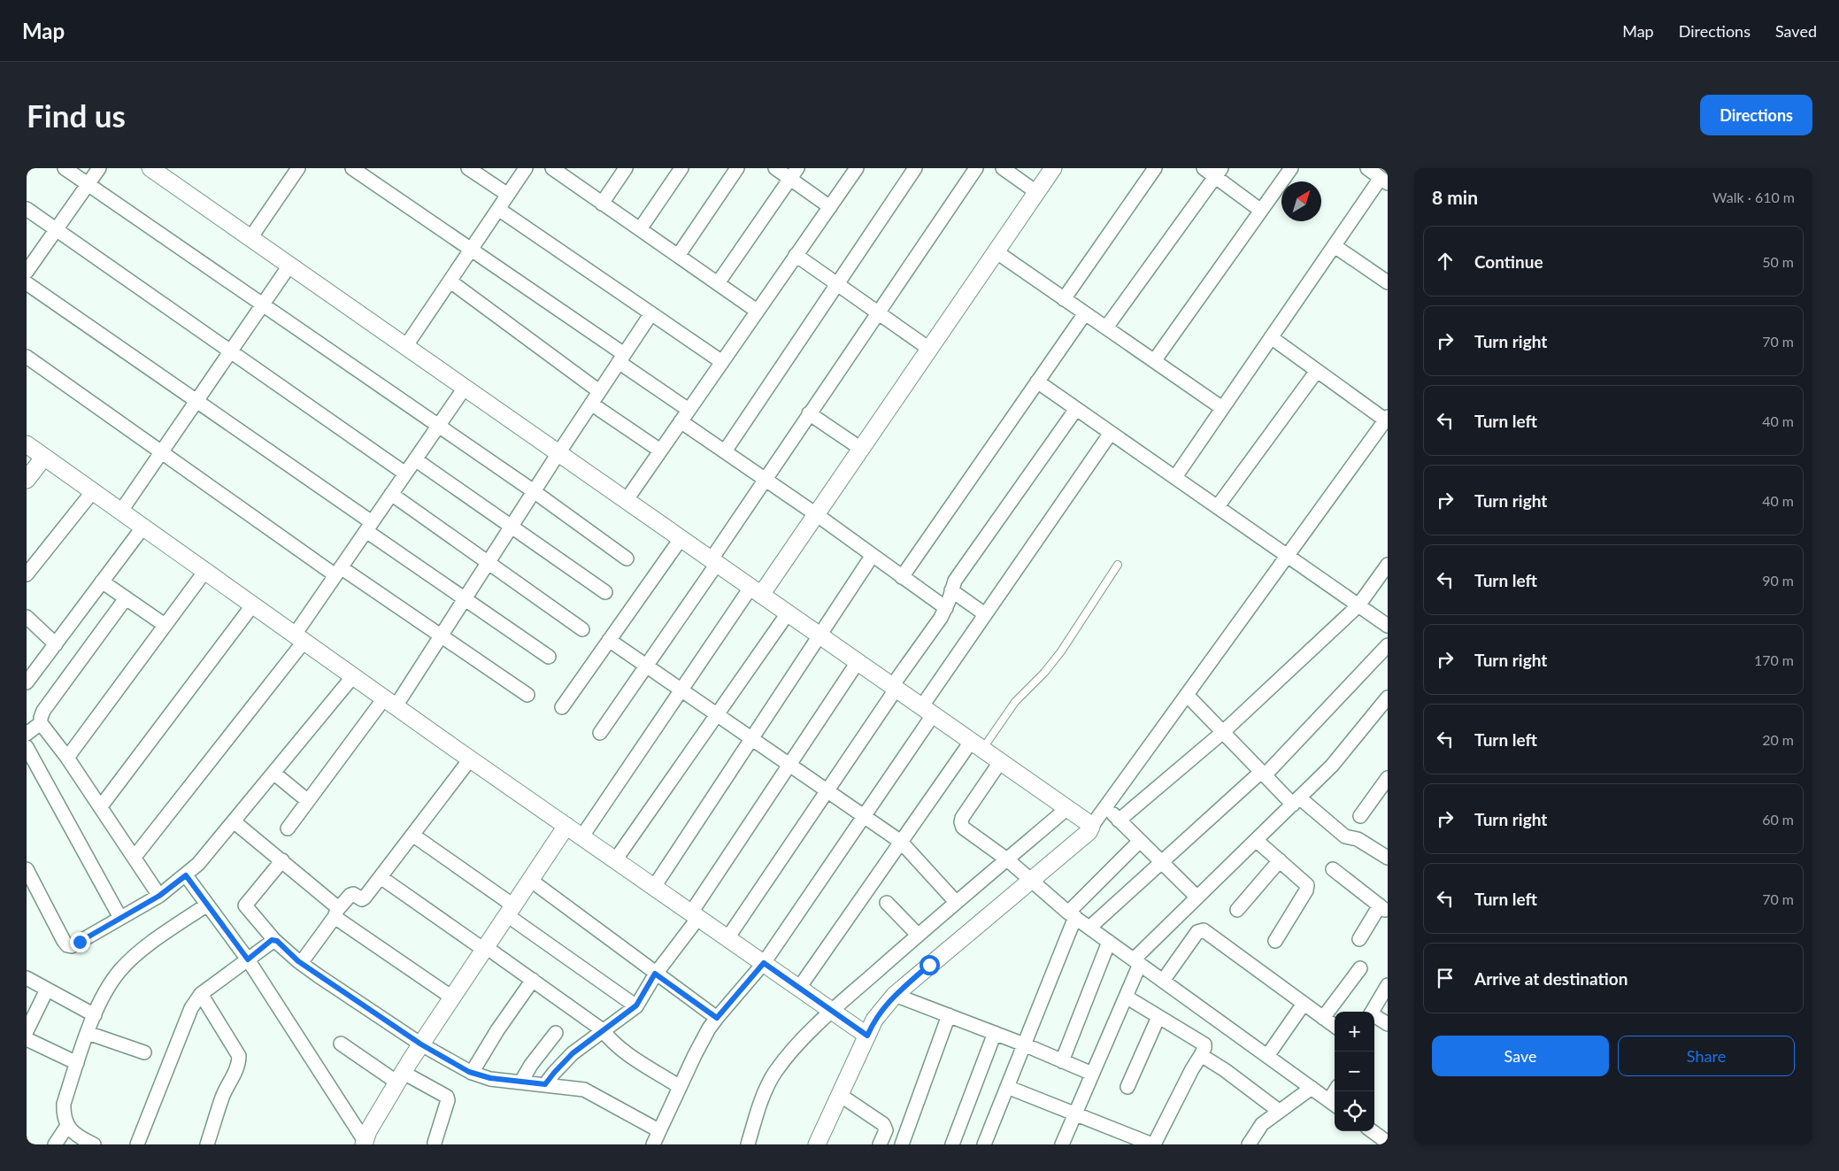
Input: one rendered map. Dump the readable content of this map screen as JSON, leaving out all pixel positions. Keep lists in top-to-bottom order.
{
  "north": "top right",
  "page": {
    "header": "Map",
    "nav": ["Map", "Directions", "Saved"],
    "buttons": [
      "Directions",
      ["Save", "Share"]
    ],
    "title": "Find us",
    "heading": ["8 min", "Walk · 610 m"],
    "list": [
      ["Continue", "50 m"],
      ["Turn right", "70 m"],
      ["Turn left", "40 m"],
      ["Turn right", "40 m"],
      ["Turn left", "90 m"],
      ["Turn right", "170 m"],
      ["Turn left", "20 m"],
      ["Turn right", "60 m"],
      ["Turn left", "70 m"],
      "Arrive at destination"
    ],
    "map_buttons": ["+", "−"]
  }
}
